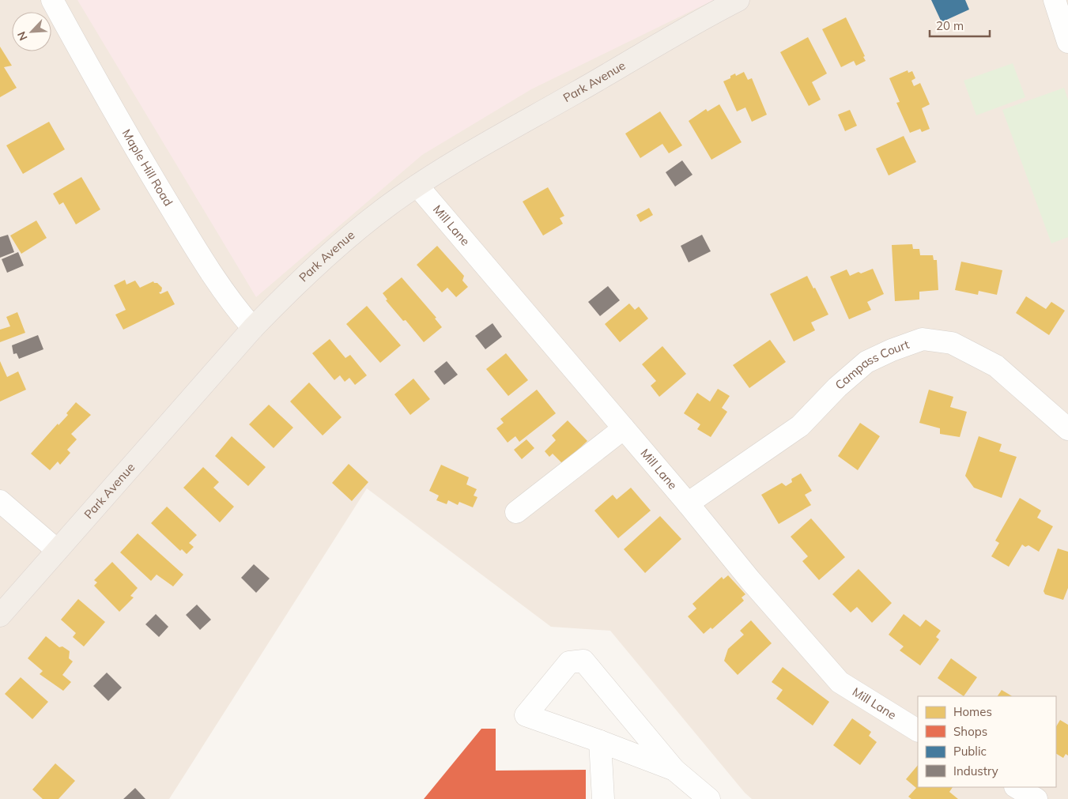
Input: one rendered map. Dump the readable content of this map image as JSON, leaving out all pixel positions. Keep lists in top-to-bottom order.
{
  "streets": {
    "main road": ["Park Avenue"],
    "street": ["Maple Hill Road", "Mill Lane", "Campass Court"]
  },
  "crossings": [
    ["Park Avenue", "Maple Hill Road"],
    ["Park Avenue", "Mill Lane"],
    ["Mill Lane", "Campass Court"]
  ],
  "legend": [
    "Homes",
    "Shops",
    "Public",
    "Industry"
  ],
  "scale_bar": "20 m",
  "north": "bottom left"
}
